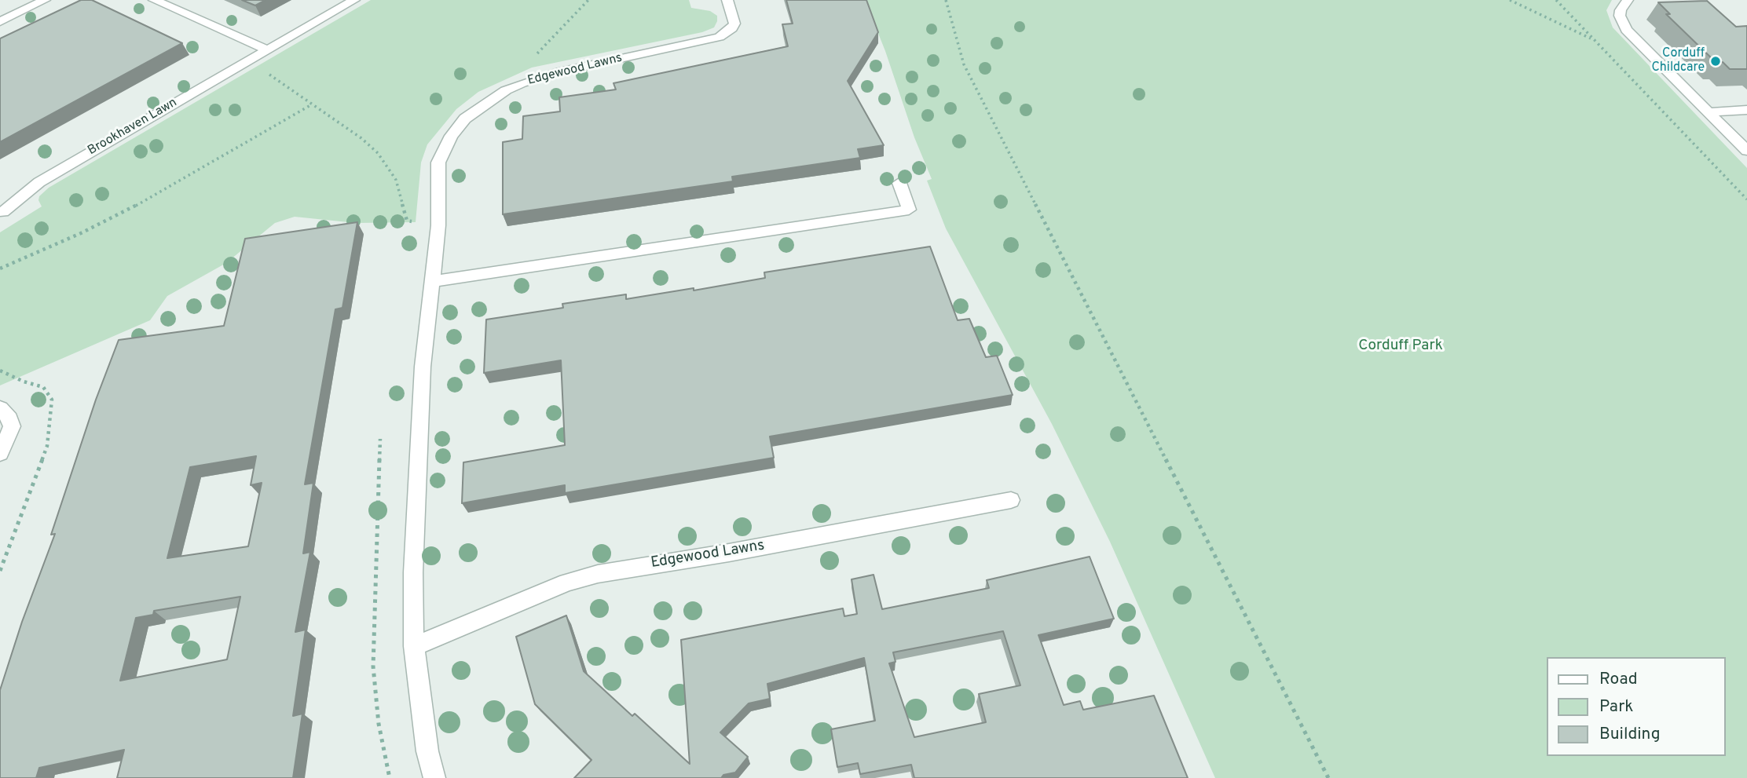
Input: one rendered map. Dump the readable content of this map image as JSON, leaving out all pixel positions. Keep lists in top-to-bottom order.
{
  "streets": {
    "street": ["Edgewood Lawns", "Brookhaven Lawn"]
  },
  "parks": ["Corduff Park"],
  "places": ["Corduff Childcare"],
  "legend": ["Road", "Park", "Building"]
}
